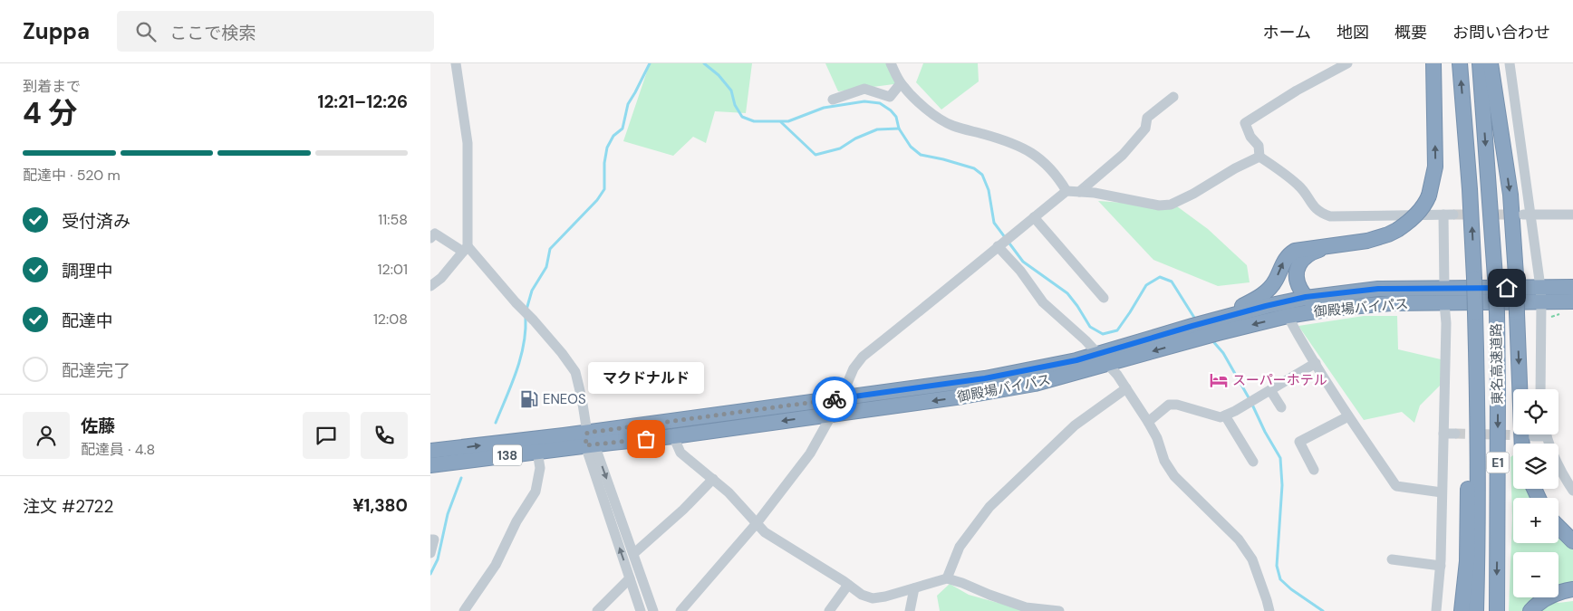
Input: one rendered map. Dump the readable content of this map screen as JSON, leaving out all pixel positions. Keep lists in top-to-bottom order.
{
  "streets": {
    "highway": [
      "御殿場バイパス",
      "東名高速道路",
      "138",
      "E1"
    ]
  },
  "places": {
    "hotel": ["スーパーホテル"],
    "fuel station": ["ENEOS"],
    "other": ["マクドナルド"]
  },
  "page": {
    "header": "Zuppa",
    "search": "ここで検索",
    "nav": [
      "ホーム",
      "地図",
      "概要",
      "お問い合わせ"
    ],
    "heading": ["4 分", "到着まで", "12:21–12:26"],
    "panel": [
      "佐藤",
      "配達員 · 4.8",
      "注文 #2722",
      "¥1,380"
    ],
    "bar": "配達中 · 520 m",
    "list": [
      ["受付済み", "11:58"],
      ["調理中", "12:01"],
      ["配達中", "12:08"],
      "配達完了"
    ],
    "bubble": "マクドナルド",
    "map_buttons": ["+", "−"]
  }
}
